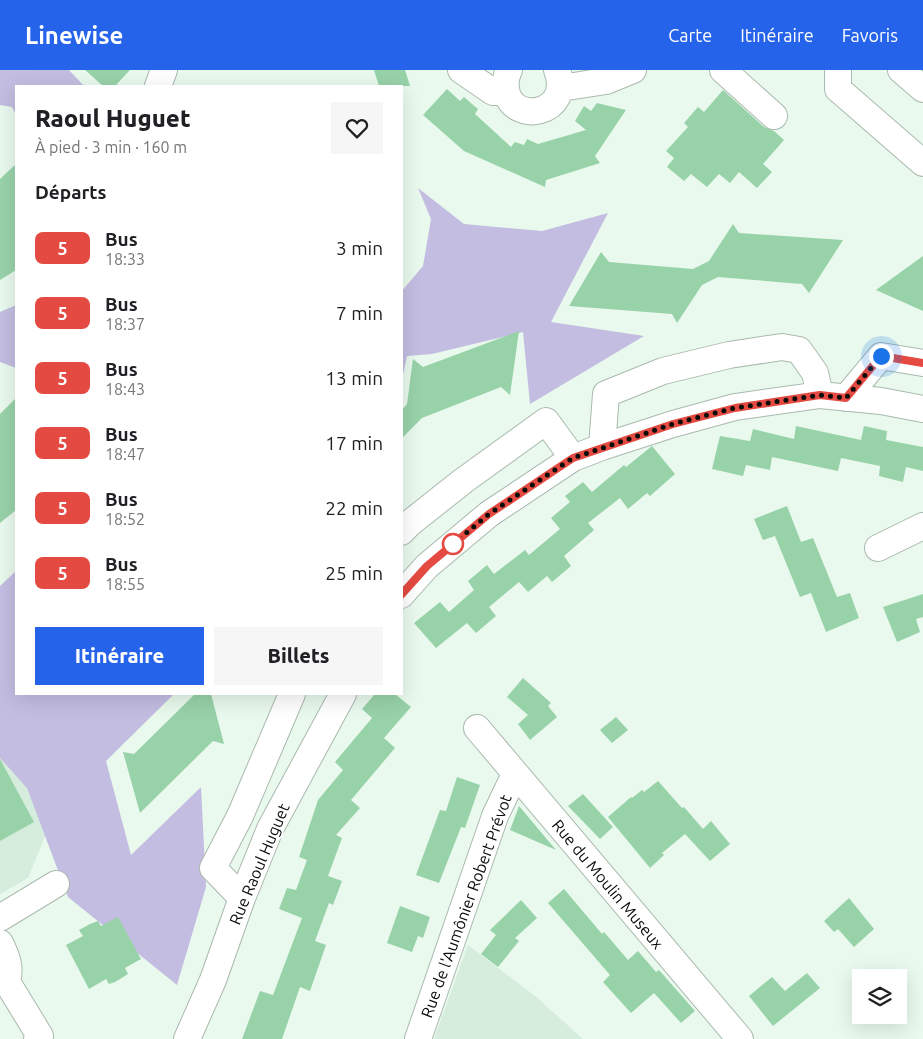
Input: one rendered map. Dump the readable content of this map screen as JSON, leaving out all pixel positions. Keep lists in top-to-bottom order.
{
  "streets": {
    "street": ["Rue Raoul Huguet", "Rue du Moulin Museux", "Rue de l'Aumônier Robert Prévot"]
  },
  "crossings": [
    ["Rue du Moulin Museux", "Rue de l'Aumônier Robert Prévot"]
  ],
  "lines": ["bus line 5"],
  "page": {
    "header": "Linewise",
    "nav": ["Carte", "Itinéraire", "Favoris"],
    "heading": [
      ["Raoul Huguet", "À pied · 3 min · 160 m"],
      "Départs"
    ],
    "list": [
      {
        "mark": "5",
        "name": "Bus",
        "note": "18:33",
        "value": "3 min"
      },
      {
        "mark": "5",
        "name": "Bus",
        "note": "18:37",
        "value": "7 min"
      },
      {
        "mark": "5",
        "name": "Bus",
        "note": "18:43",
        "value": "13 min"
      },
      {
        "mark": "5",
        "name": "Bus",
        "note": "18:47",
        "value": "17 min"
      },
      {
        "mark": "5",
        "name": "Bus",
        "note": "18:52",
        "value": "22 min"
      },
      {
        "mark": "5",
        "name": "Bus",
        "note": "18:55",
        "value": "25 min"
      }
    ],
    "buttons": ["Itinéraire", "Billets"]
  }
}
